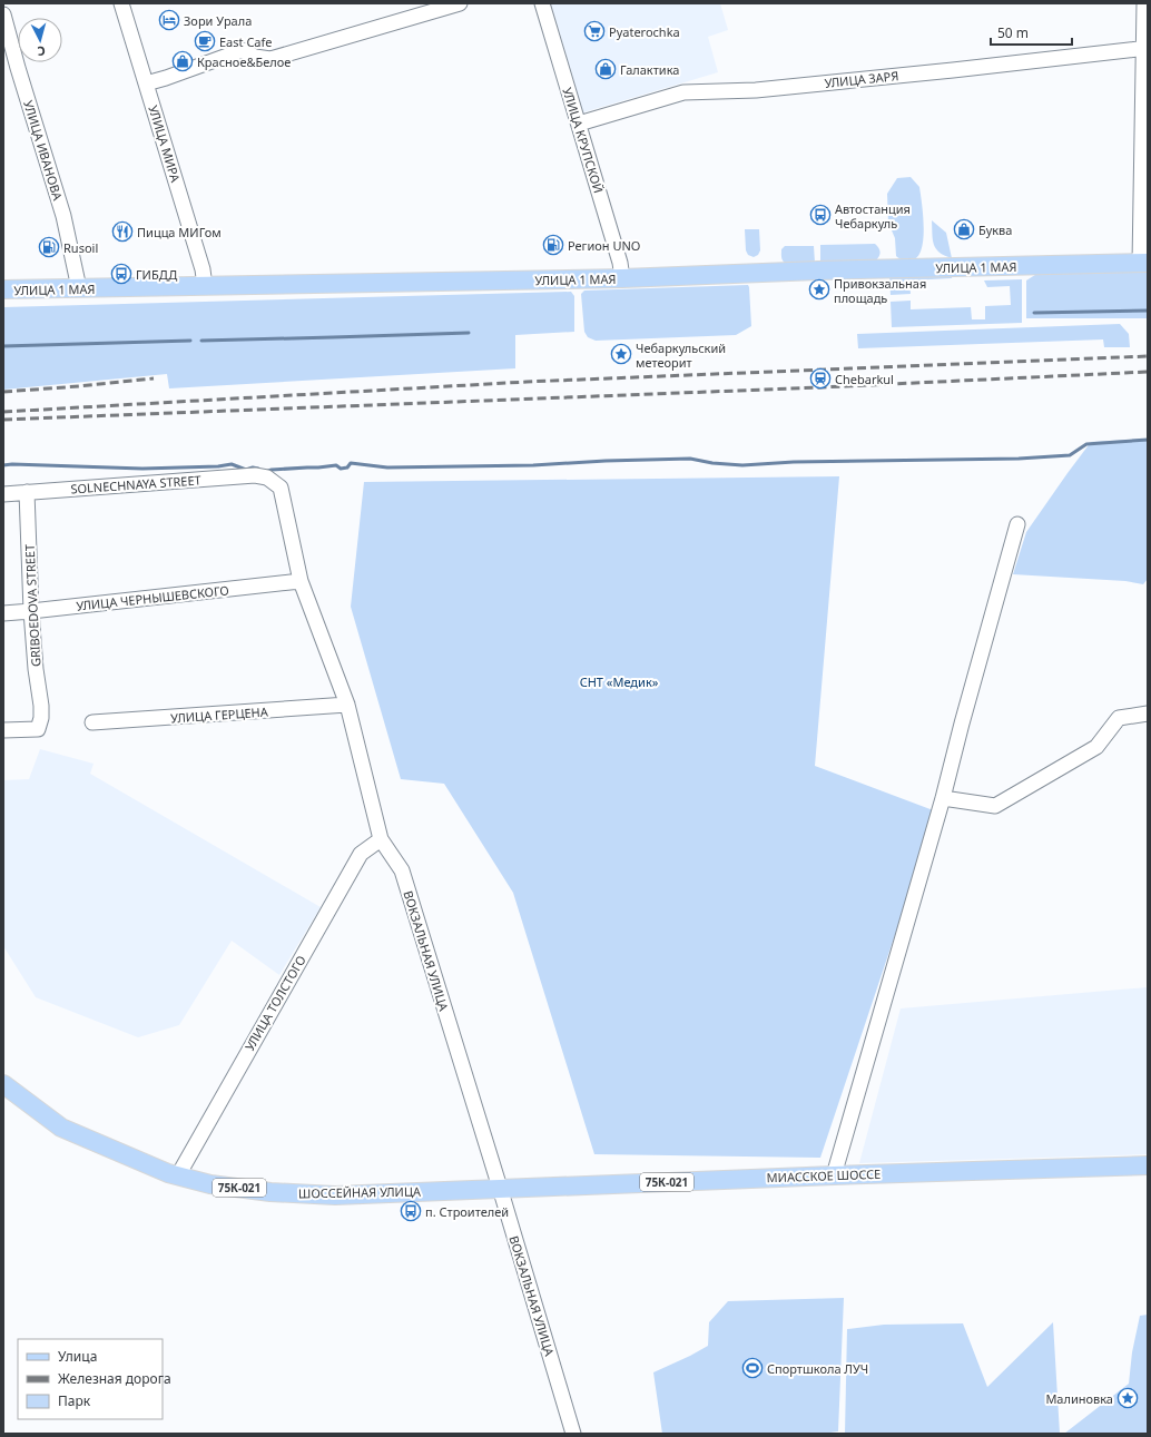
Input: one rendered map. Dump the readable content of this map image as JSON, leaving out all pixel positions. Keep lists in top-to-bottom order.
{
  "streets": {
    "main road": [
      "УЛИЦА 1 МАЯ",
      "МИАССКОЕ ШОССЕ",
      "75К-021",
      "ШОССЕЙНАЯ УЛИЦА"
    ],
    "street": [
      "УЛИЦА ЗАРЯ",
      "УЛИЦА КРУПСКОЙ",
      "УЛИЦА МИРА",
      "УЛИЦА ИВАНОВА",
      "SOLNECHNAYA STREET",
      "УЛИЦА ЧЕРНЫШЕВСКОГО",
      "GRIBOEDOVA STREET",
      "УЛИЦА ГЕРЦЕНА",
      "ВОКЗАЛЬНАЯ УЛИЦА",
      "УЛИЦА ТОЛСТОГО"
    ]
  },
  "crossings": [
    ["УЛИЦА ЗАРЯ", "УЛИЦА КРУПСКОЙ"],
    ["УЛИЦА КРУПСКОЙ", "УЛИЦА 1 МАЯ"],
    ["УЛИЦА МИРА", "УЛИЦА 1 МАЯ"],
    ["УЛИЦА ИВАНОВА", "УЛИЦА 1 МАЯ"],
    ["SOLNECHNAYA STREET", "GRIBOEDOVA STREET"],
    ["SOLNECHNAYA STREET", "ВОКЗАЛЬНАЯ УЛИЦА"],
    ["УЛИЦА ЧЕРНЫШЕВСКОГО", "GRIBOEDOVA STREET"],
    ["УЛИЦА ЧЕРНЫШЕВСКОГО", "ВОКЗАЛЬНАЯ УЛИЦА"],
    ["УЛИЦА ГЕРЦЕНА", "ВОКЗАЛЬНАЯ УЛИЦА"],
    ["ВОКЗАЛЬНАЯ УЛИЦА", "УЛИЦА ТОЛСТОГО"],
    ["ВОКЗАЛЬНАЯ УЛИЦА", "МИАССКОЕ ШОССЕ"],
    ["ВОКЗАЛЬНАЯ УЛИЦА", "ШОССЕЙНАЯ УЛИЦА"],
    ["УЛИЦА ТОЛСТОГО", "ШОССЕЙНАЯ УЛИЦА"],
    ["МИАССКОЕ ШОССЕ", "ШОССЕЙНАЯ УЛИЦА"]
  ],
  "parks": ["СНТ «Медик»"],
  "places": {
    "hotel": ["Зори Урала"],
    "supermarket": ["Pyaterochka"],
    "cafe": ["East Cafe"],
    "shop": ["Красное&Белое", "Галактика", "Буква"],
    "bus stop": ["Автостанция Чебаркуль", "ГИБДД", "п. Строителей"],
    "restaurant": ["Пицца МИГом"],
    "fuel station": ["Регион UNO", "Rusoil"],
    "place": ["Привокзальная площадь", "Чебаркульский метеорит", "Малиновка"],
    "station": ["Chebarkul"],
    "sports": ["Спортшкола ЛУЧ"]
  },
  "legend": ["Улица", "Железная дорога", "Парк"],
  "scale_bar": "50 m",
  "north": "bottom"
}
